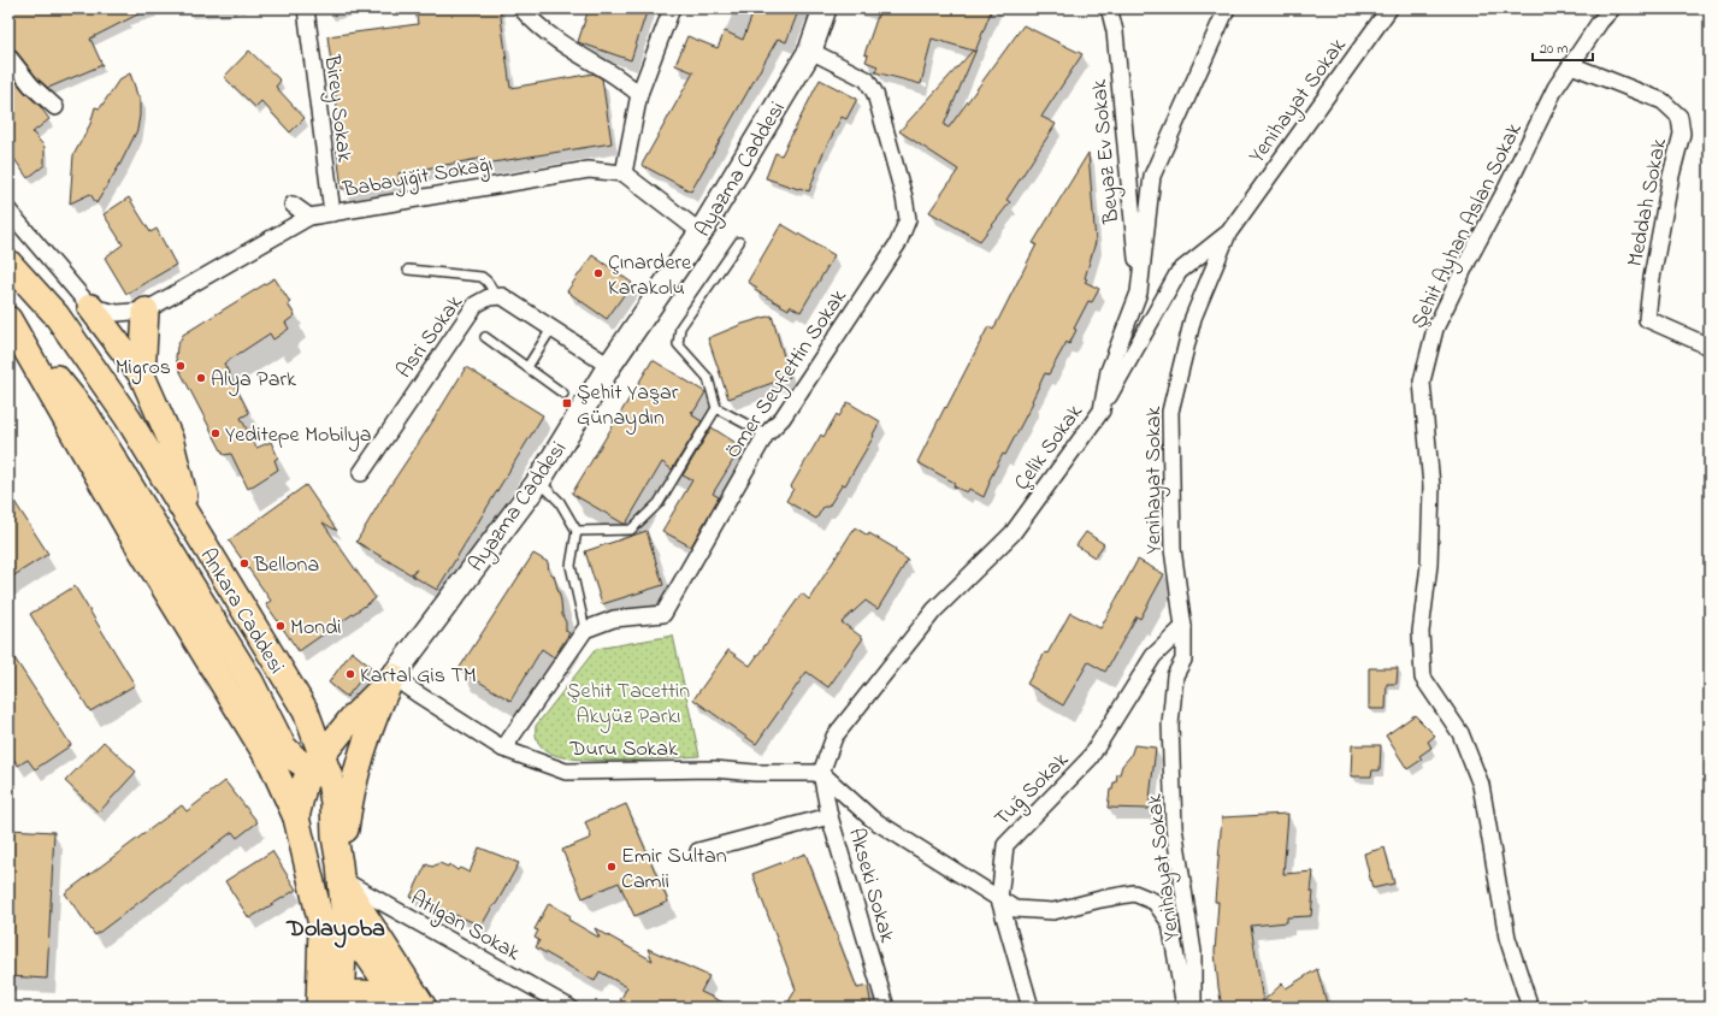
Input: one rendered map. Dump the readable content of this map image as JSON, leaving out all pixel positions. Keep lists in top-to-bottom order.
{
  "streets": {
    "main road": ["Ankara Caddesi"],
    "street": [
      "Yenihayat Sokak",
      "Birey Sokak",
      "Beyaz Ev Sokak",
      "Ayazma Caddesi",
      "Babayiğit Sokağı",
      "Meddah Sokak",
      "Şehit Ayhan Aslan Sokak",
      "Asri Sokak",
      "Ömer Seyfettin Sokak",
      "Çelik Sokak",
      "Duru Sokak",
      "Tuğ Sokak",
      "Akseki Sokak",
      "Atılgan Sokak"
    ]
  },
  "crossings": [
    ["Yenihayat Sokak", "Tuğ Sokak"],
    ["Birey Sokak", "Babayiğit Sokağı"],
    ["Beyaz Ev Sokak", "Çelik Sokak"],
    ["Ayazma Caddesi", "Asri Sokak"],
    ["Ayazma Caddesi", "Ömer Seyfettin Sokak"],
    ["Ayazma Caddesi", "Duru Sokak"],
    ["Meddah Sokak", "Şehit Ayhan Aslan Sokak"],
    ["Çelik Sokak", "Duru Sokak"],
    ["Çelik Sokak", "Akseki Sokak"],
    ["Ankara Caddesi", "Atılgan Sokak"],
    ["Duru Sokak", "Akseki Sokak"]
  ],
  "districts": ["Dolayoba"],
  "parks": ["Şehit Tacettin Akyüz Parkı"],
  "places": {
    "other": [
      "Çınardere Karakolu",
      "Migros",
      "Alya Park",
      "Yeditepe Mobilya",
      "Bellona",
      "Mondi",
      "Kartal Gis TM",
      "Emir Sultan Camii"
    ],
    "transit": ["Şehit Yaşar Günaydın"]
  },
  "scale_bar": "20 m"
}
